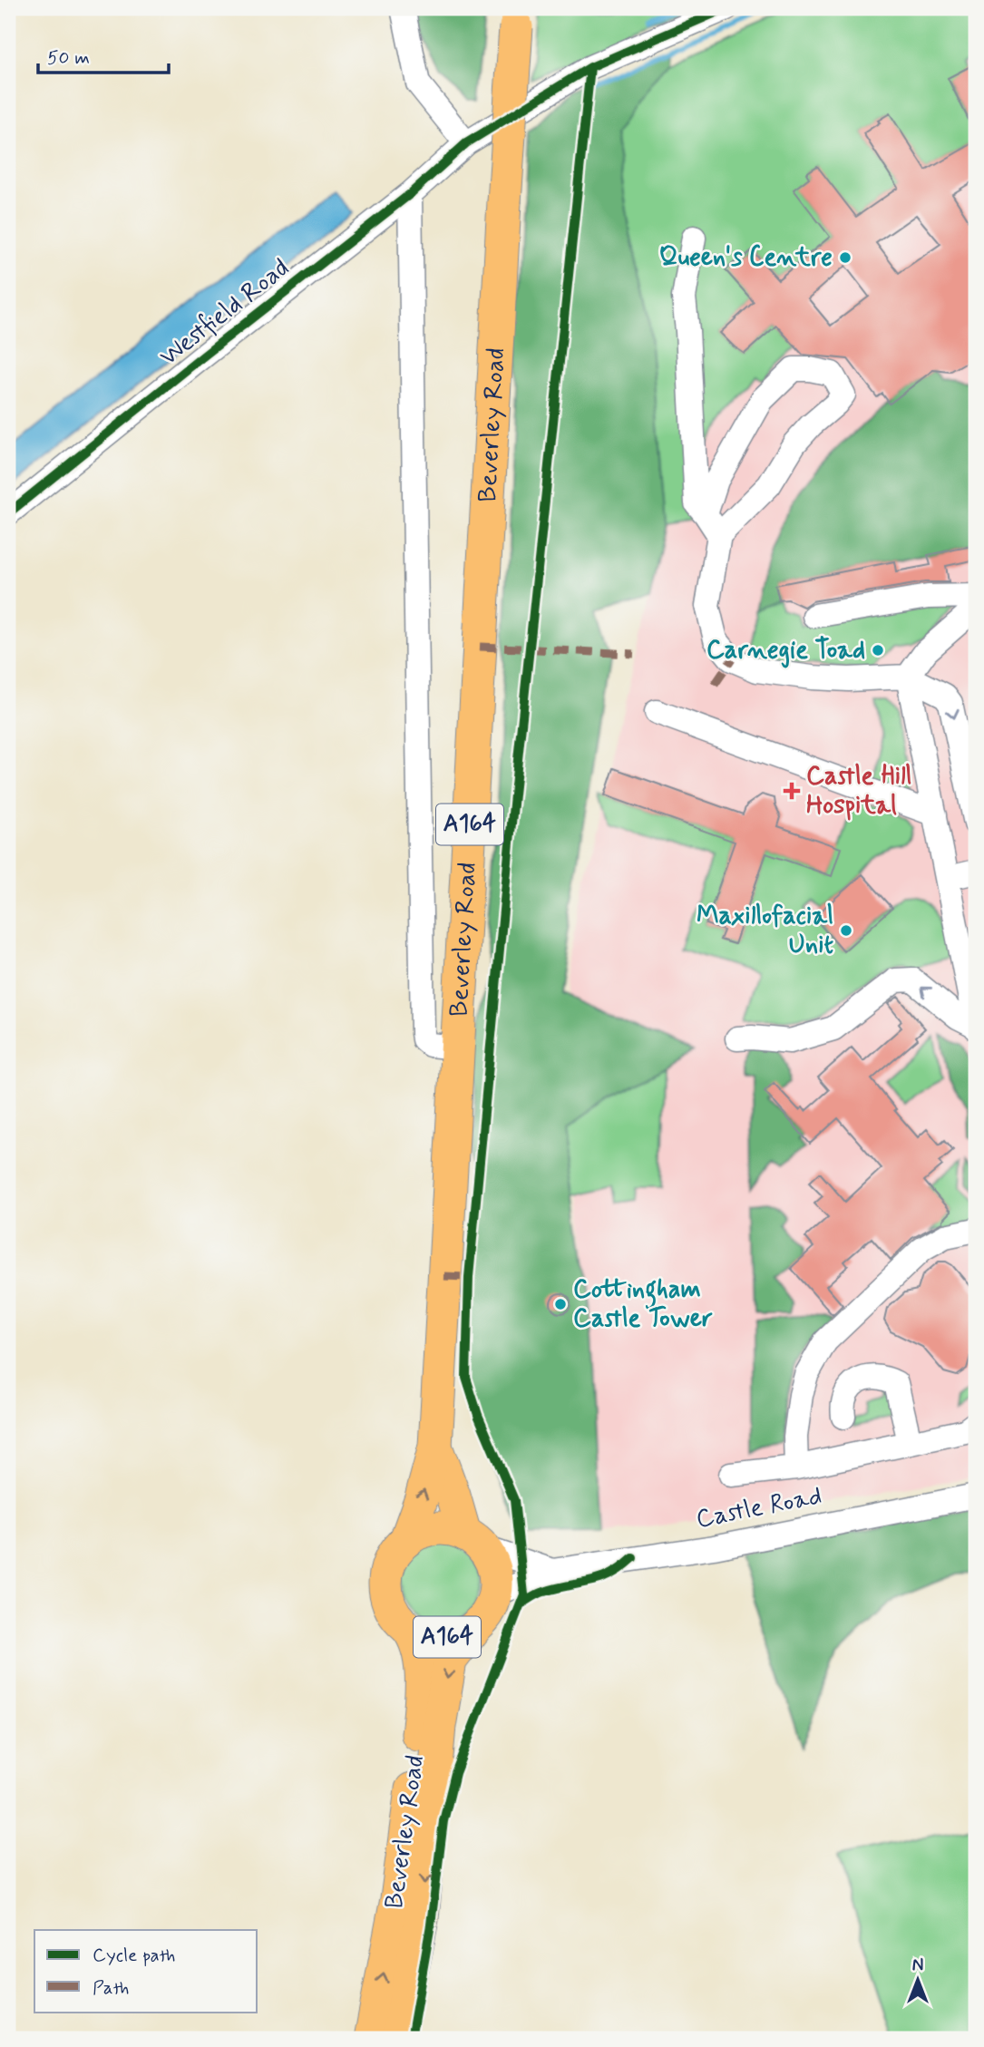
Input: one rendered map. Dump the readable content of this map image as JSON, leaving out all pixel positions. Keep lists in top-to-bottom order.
{
  "streets": {
    "highway": ["Beverley Road", "A164"],
    "street": ["Westfield Road", "Castle Road"]
  },
  "crossings": [
    ["Beverley Road", "A164"],
    ["Beverley Road", "Castle Road"],
    ["A164", "Castle Road"]
  ],
  "places": {
    "other": [
      "Queen's Centre",
      "Carnegie Toad",
      "Maxillofacial Unit",
      "Cottingham Castle Tower"
    ],
    "health": ["Castle Hill Hospital"]
  },
  "legend": ["Cycle path", "Path"],
  "scale_bar": "50 m",
  "north": "top"
}
